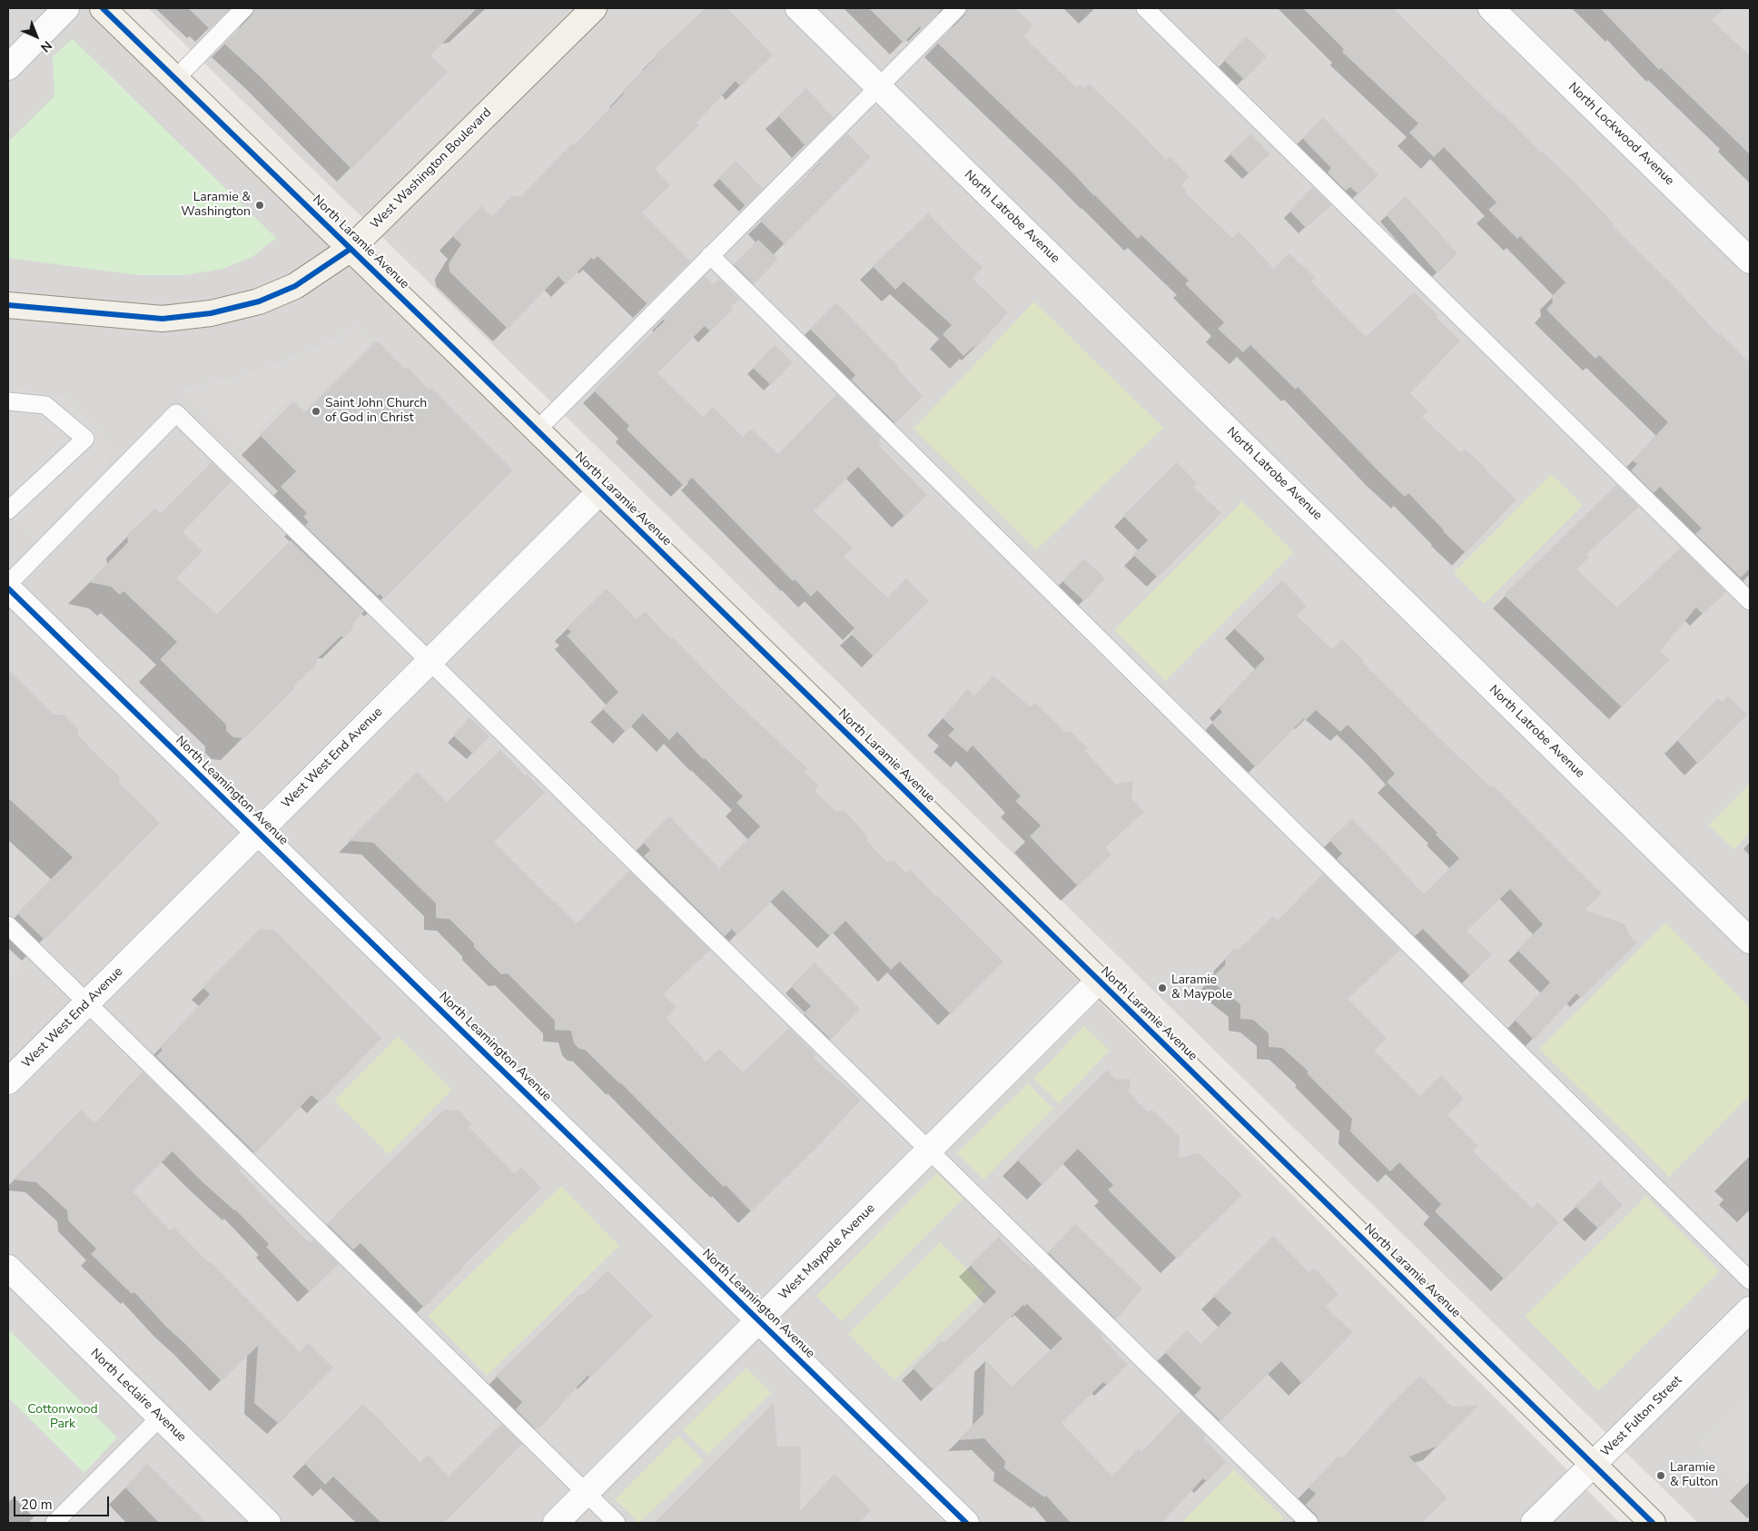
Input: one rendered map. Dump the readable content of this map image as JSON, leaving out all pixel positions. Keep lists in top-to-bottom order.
{
  "streets": {
    "street": [
      "North Lockwood Avenue",
      "West Washington Boulevard",
      "North Latrobe Avenue",
      "North Laramie Avenue",
      "West West End Avenue",
      "North Leamington Avenue",
      "West Maypole Avenue",
      "North Leclaire Avenue",
      "West Fulton Street"
    ]
  },
  "crossings": [
    ["West Washington Boulevard", "North Laramie Avenue"],
    ["North Laramie Avenue", "West West End Avenue"],
    ["North Laramie Avenue", "West Maypole Avenue"],
    ["North Laramie Avenue", "West Fulton Street"],
    ["West West End Avenue", "North Leamington Avenue"],
    ["North Leamington Avenue", "West Maypole Avenue"]
  ],
  "parks": ["Cottonwood Park"],
  "places": [
    "Laramie & Washington",
    "Saint John Church of God in Christ",
    "Laramie & Maypole",
    "Laramie & Fulton"
  ],
  "scale_bar": "20 m",
  "north": "bottom right"
}
